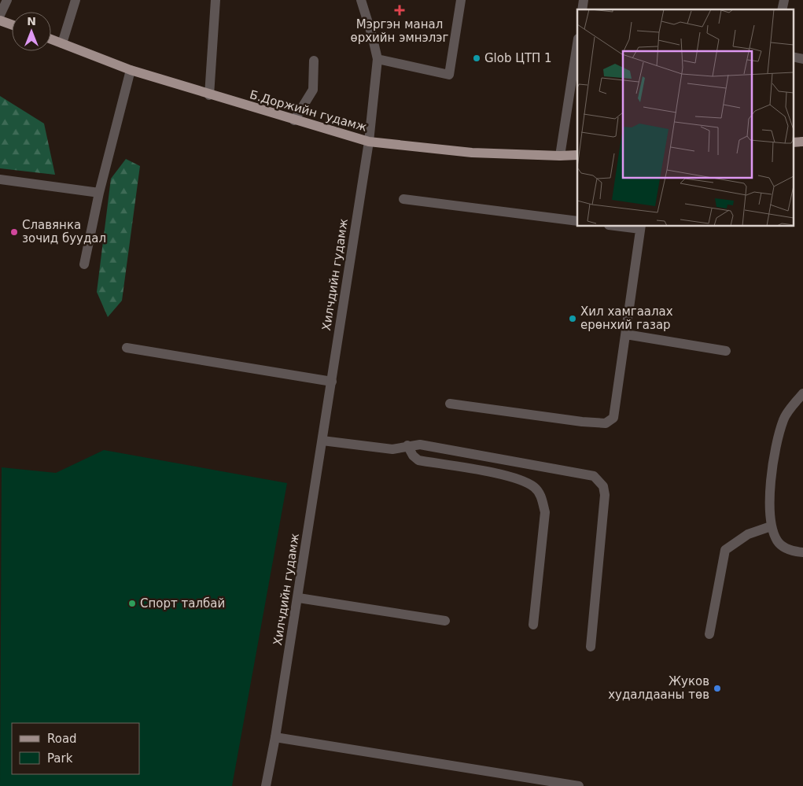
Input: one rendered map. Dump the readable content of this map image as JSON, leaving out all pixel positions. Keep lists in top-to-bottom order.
{
  "streets": {
    "main road": ["Б.Доржийн гудамж"],
    "street": ["Хилчдийн гудамж"]
  },
  "crossings": [
    ["Б.Доржийн гудамж", "Хилчдийн гудамж"]
  ],
  "places": {
    "health": ["Мэргэн манал өрхийн эмнэлэг"],
    "other": [
      "Glob ЦТП 1",
      "Славянка зочид буудал",
      "Хил хамгаалах ерөнхий газар",
      "Спорт талбай",
      "Жуков худалдааны төв"
    ]
  },
  "legend": ["Road", "Park"],
  "north": "top"
}
